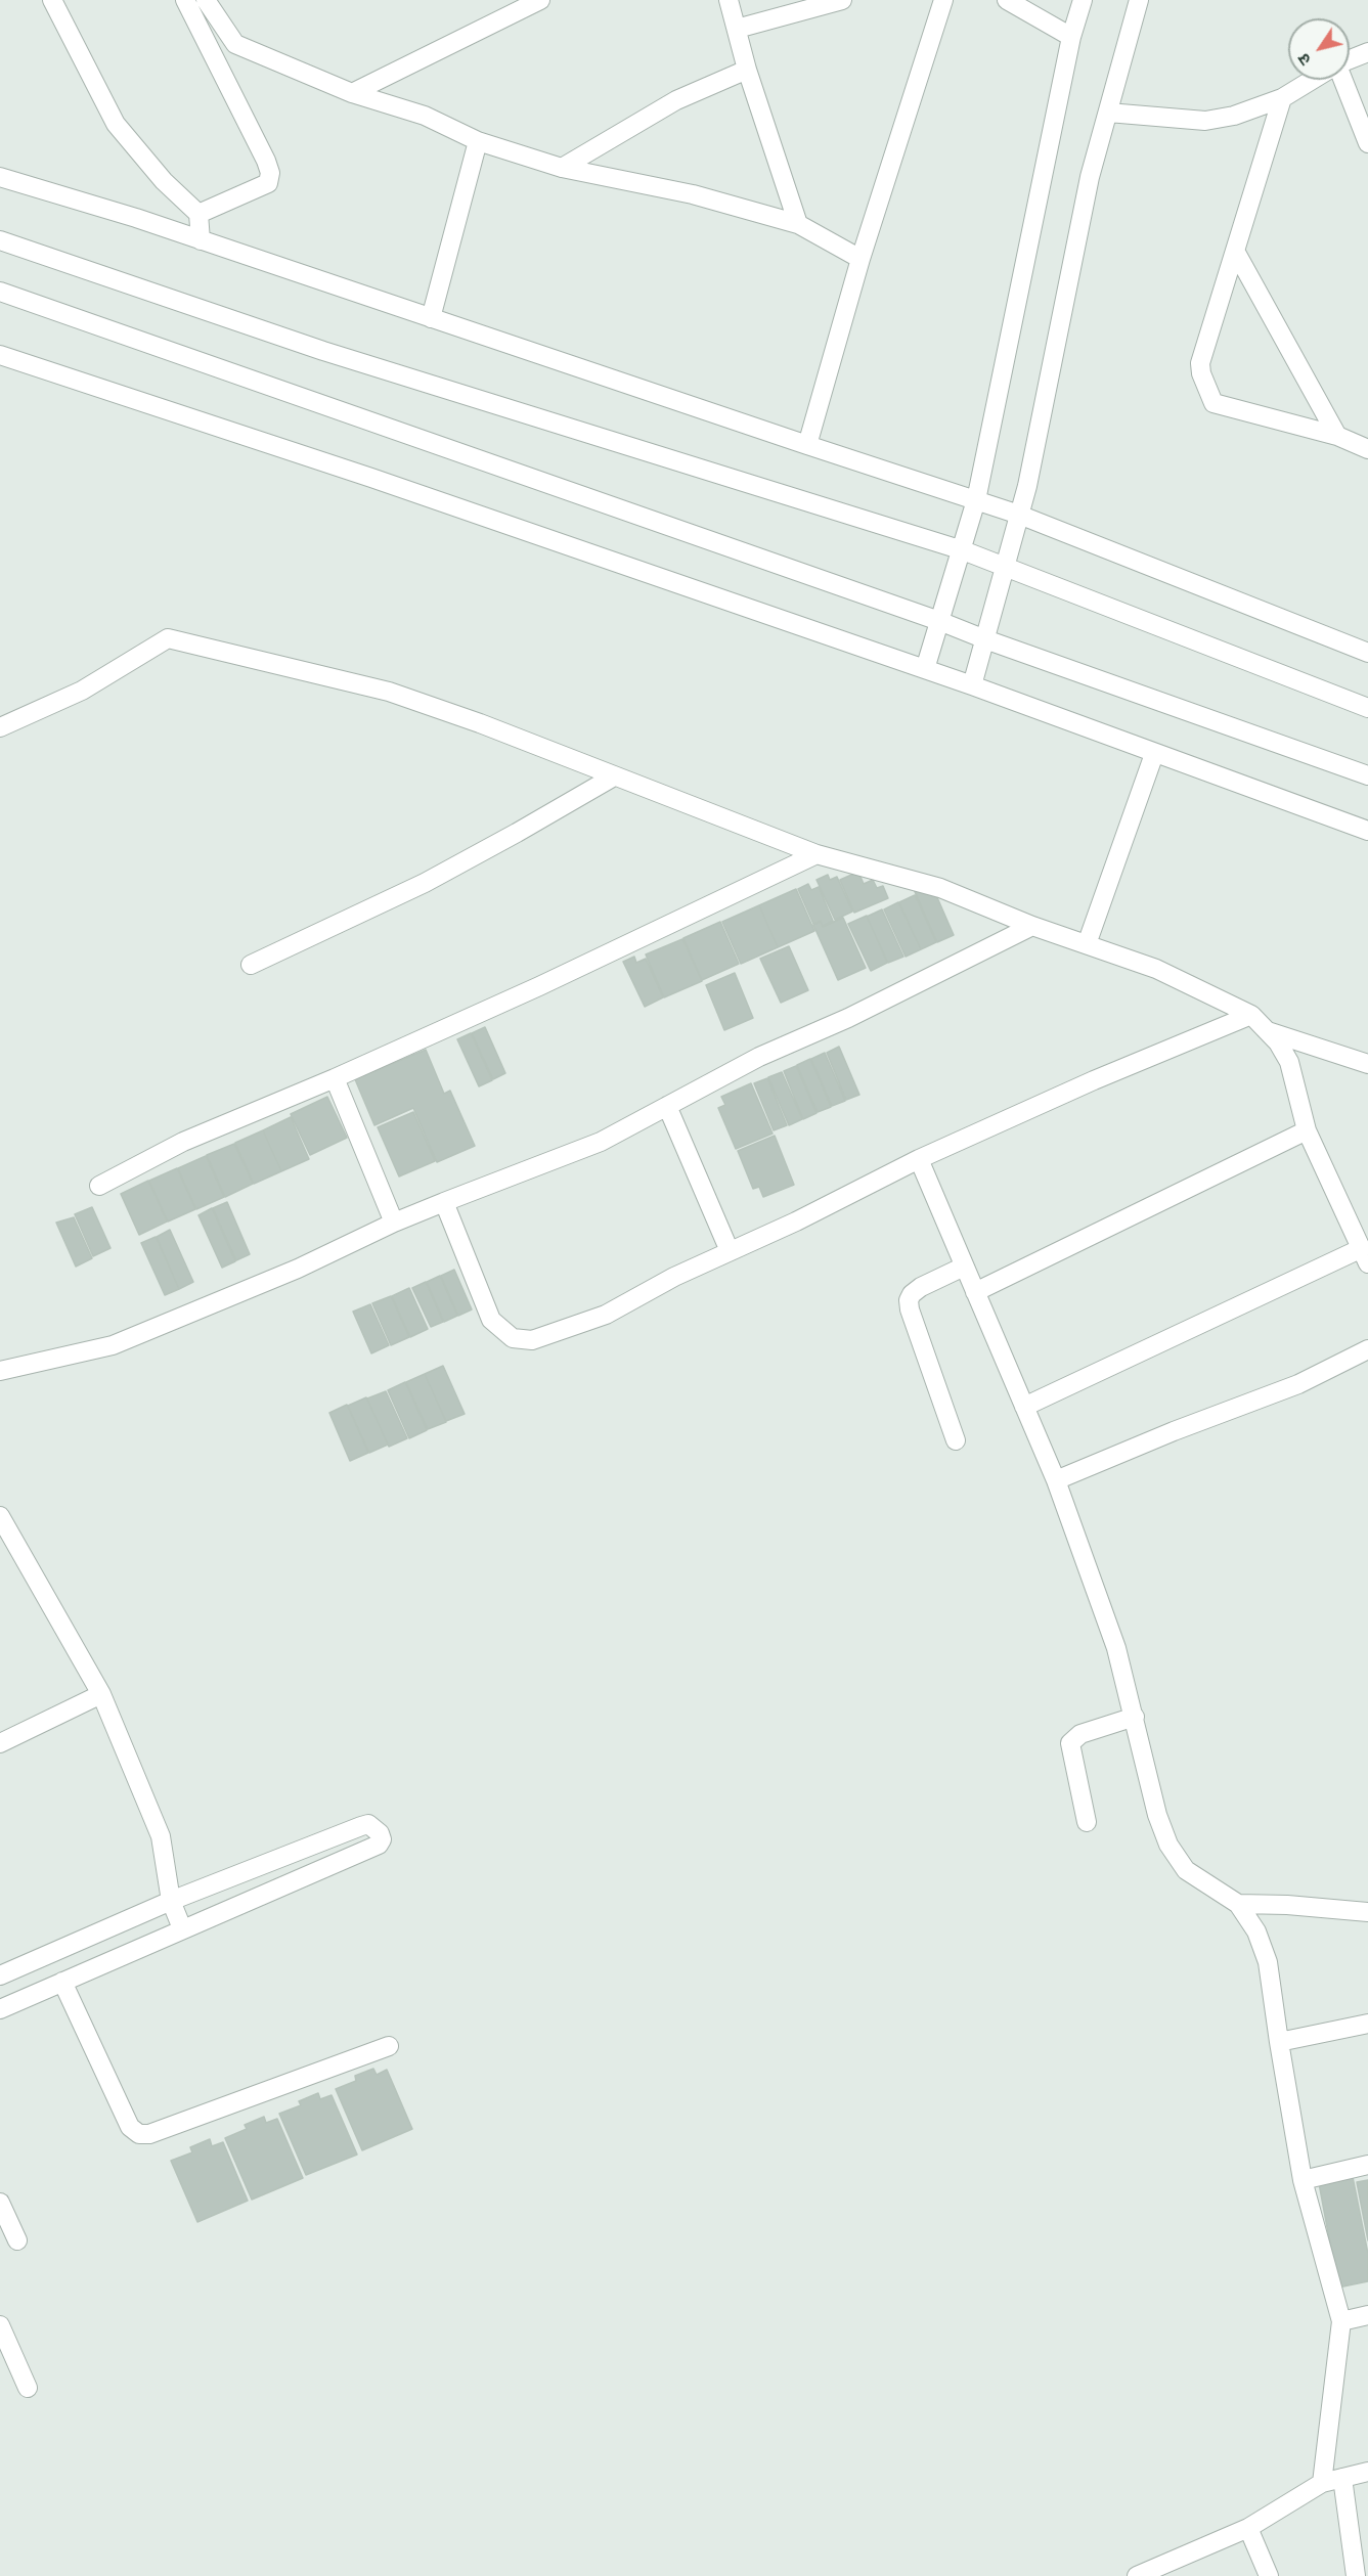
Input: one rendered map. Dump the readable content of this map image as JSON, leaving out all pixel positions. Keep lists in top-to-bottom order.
{
  "north": "bottom left"
}
